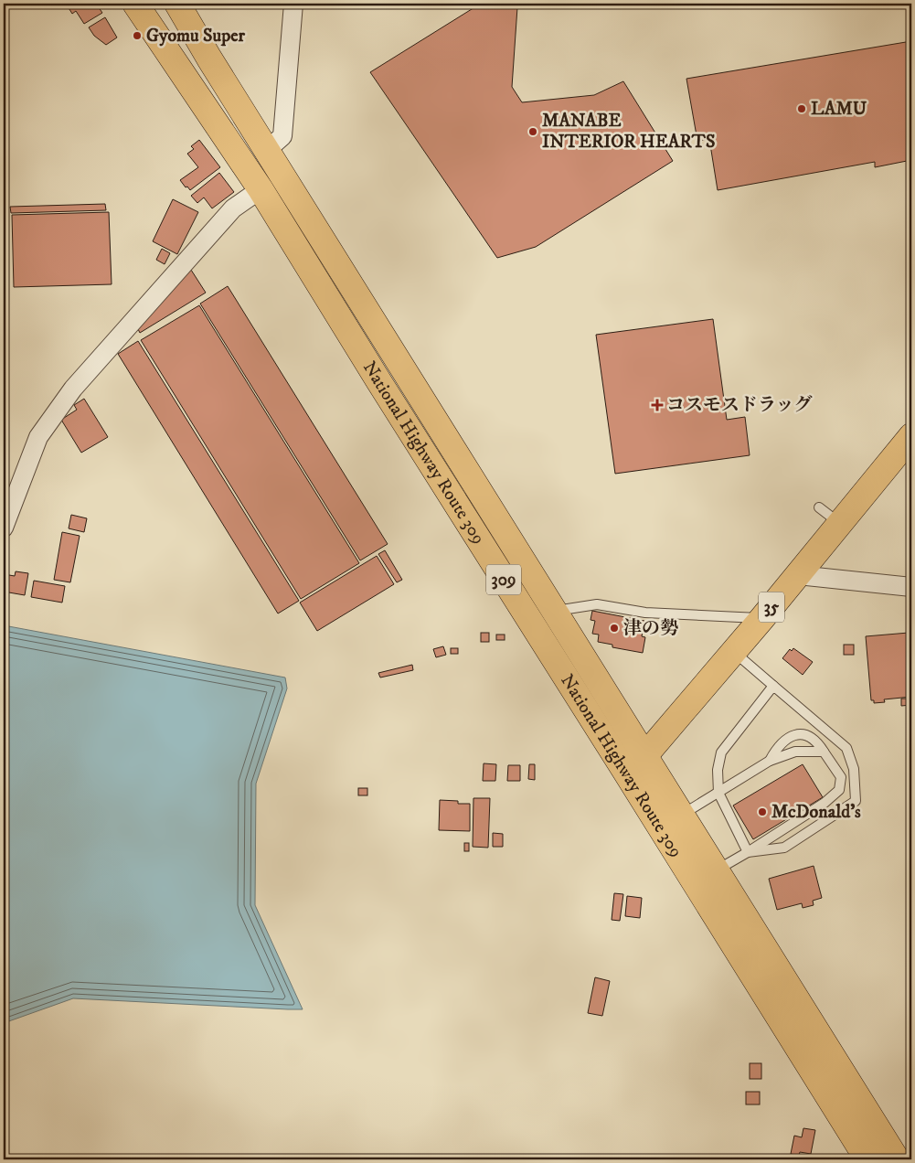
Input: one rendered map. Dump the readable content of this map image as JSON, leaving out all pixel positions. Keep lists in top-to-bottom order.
{
  "streets": {
    "main road": ["National Highway Route 309", "309", "35"]
  },
  "crossings": [
    ["National Highway Route 309", "35"]
  ],
  "places": {
    "other": [
      "Gyomu Super",
      "LAMU",
      "MANABE INTERIOR HEARTS",
      "津の勢",
      "McDonald's"
    ],
    "health": ["コスモスドラッグ"]
  }
}
